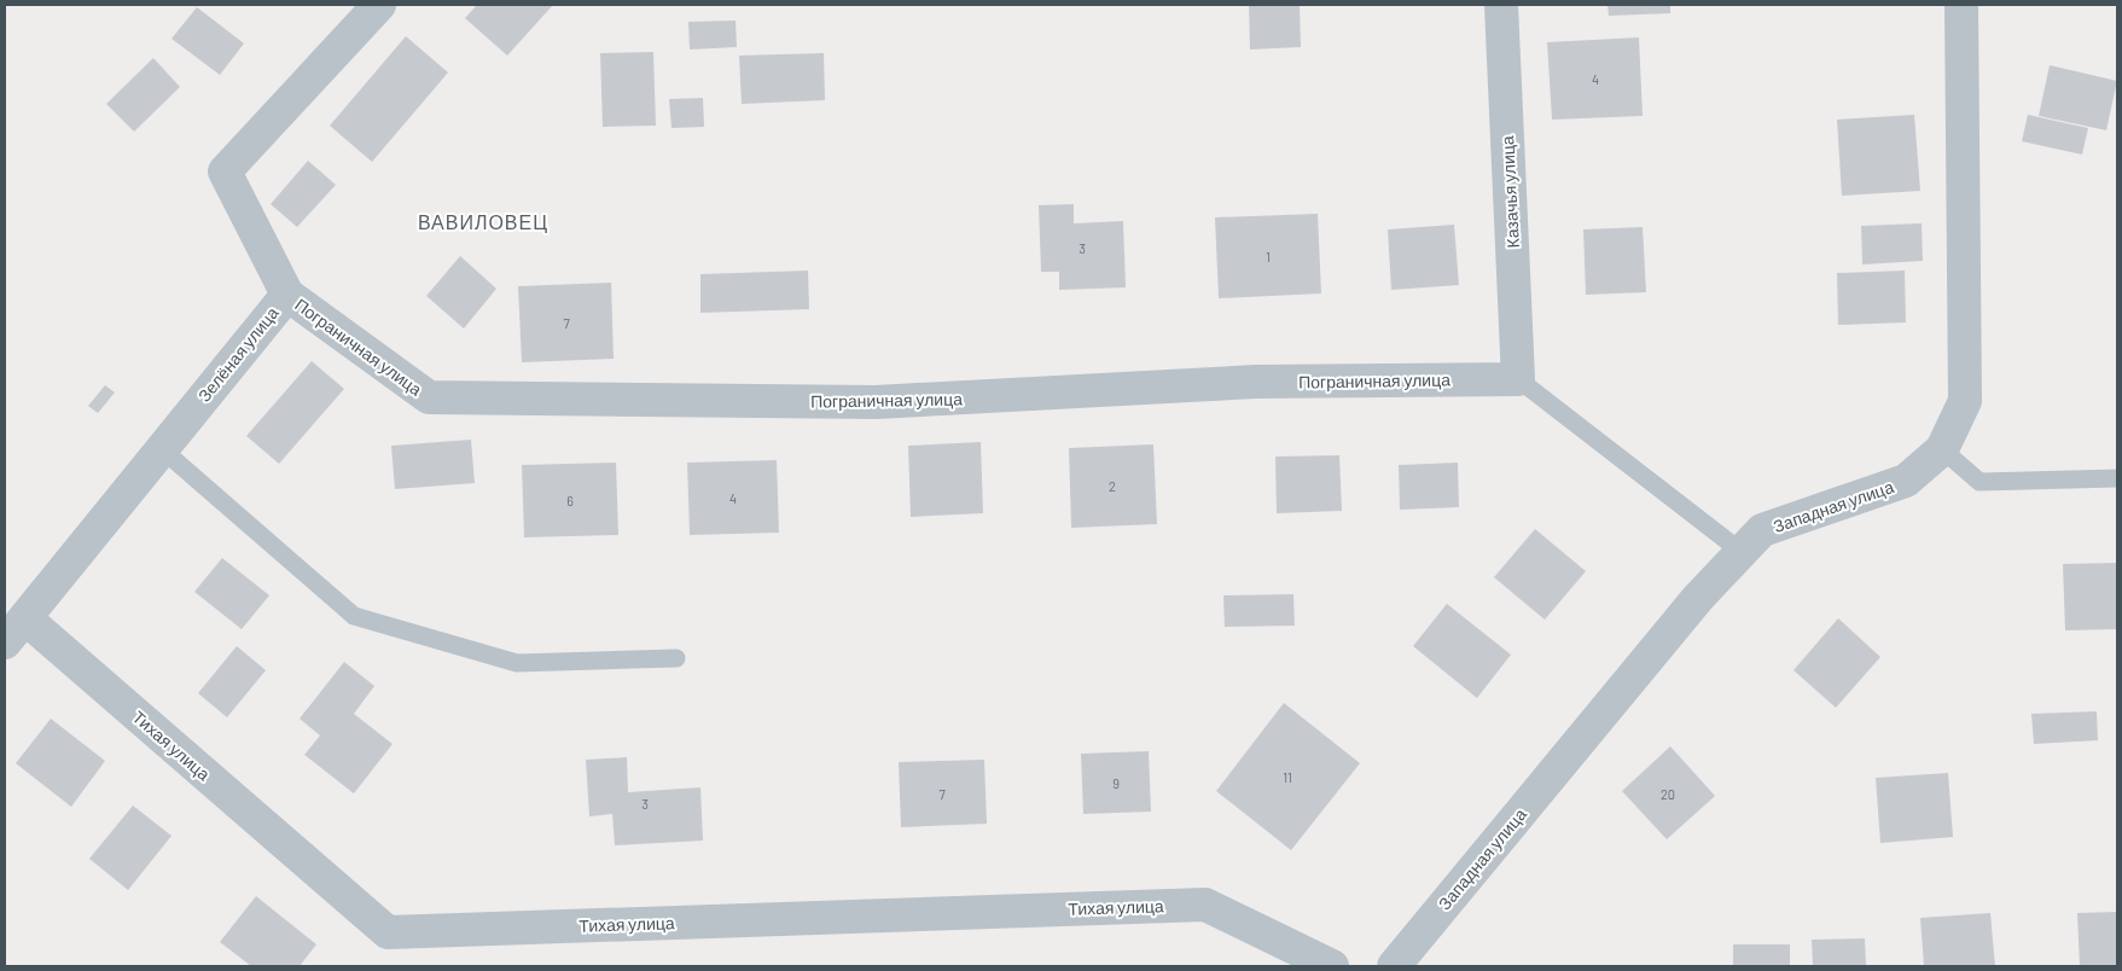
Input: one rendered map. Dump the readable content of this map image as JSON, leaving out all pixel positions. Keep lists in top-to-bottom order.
{
  "streets": {
    "street": [
      "Казачья улица",
      "Пограничная улица",
      "Зелёная улица",
      "Западная улица",
      "Тихая улица"
    ]
  },
  "crossings": [
    ["Казачья улица", "Пограничная улица"],
    ["Пограничная улица", "Зелёная улица"],
    ["Зелёная улица", "Тихая улица"]
  ],
  "districts": ["ВАВИЛОВЕЦ"],
  "house_numbers": [
    "4",
    "3",
    "1",
    "7",
    "2",
    "4",
    "6",
    "11",
    "9",
    "7",
    "20",
    "3"
  ]
}
